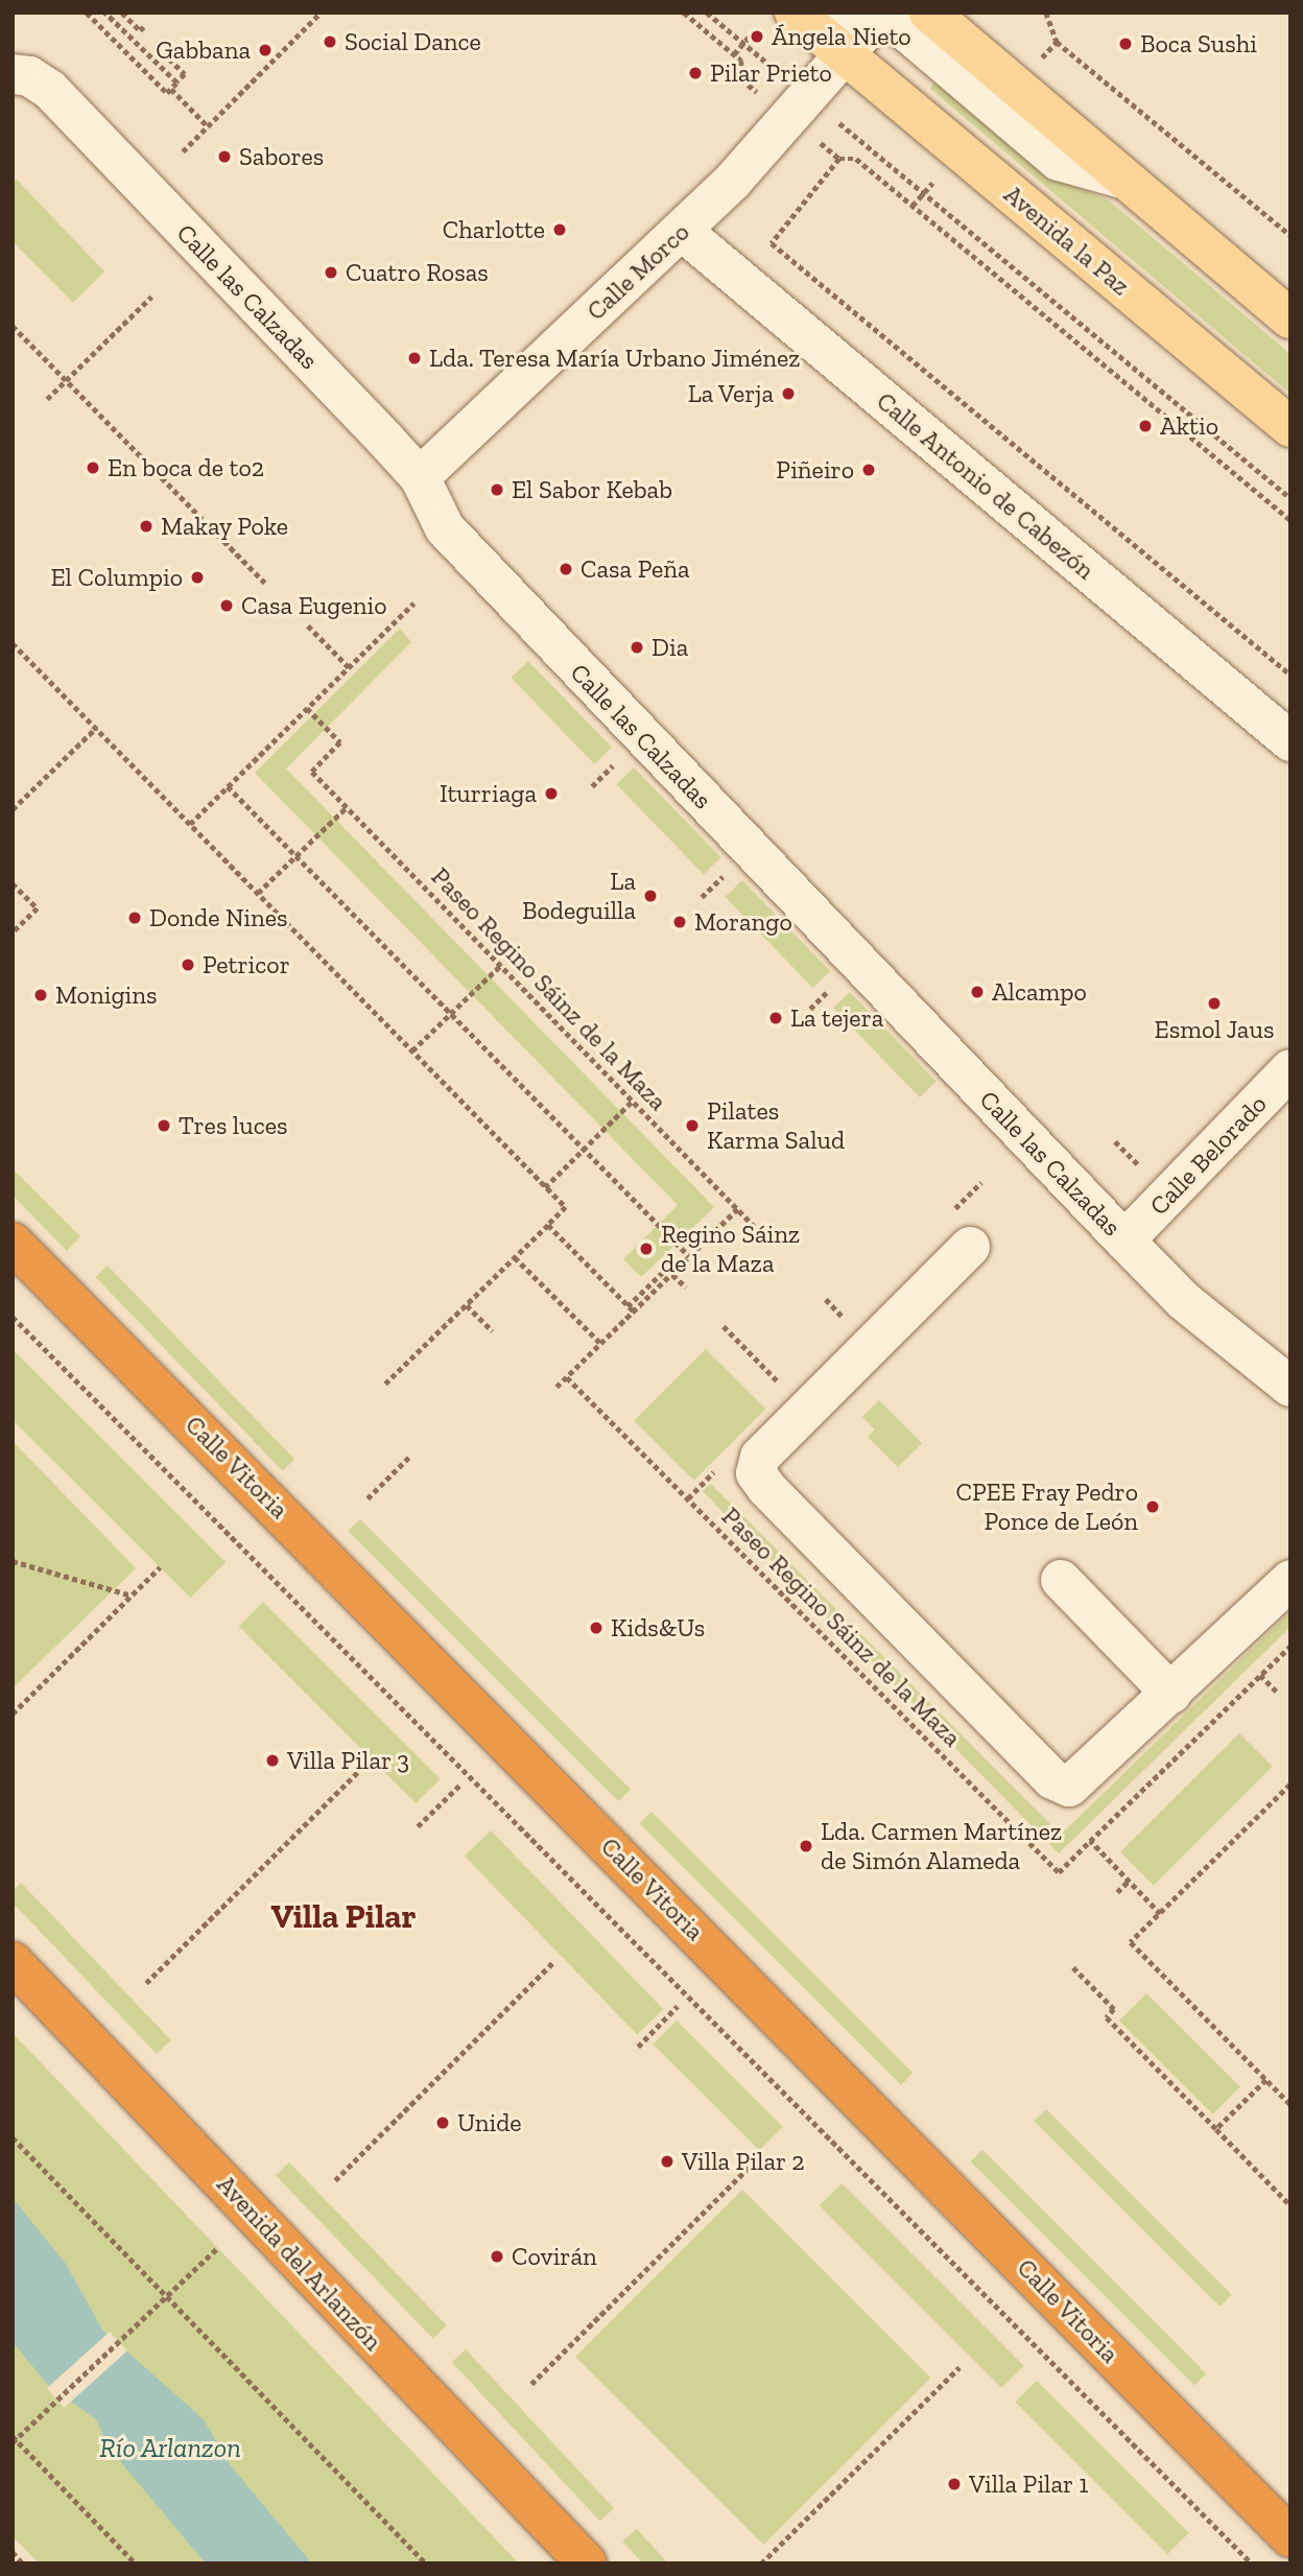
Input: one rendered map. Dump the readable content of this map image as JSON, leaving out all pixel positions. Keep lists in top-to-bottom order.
{
  "streets": {
    "highway": ["Calle Vitoria", "Avenida del Arlanzón"],
    "main road": ["Avenida la Paz"],
    "street": [
      "Calle Morco",
      "Calle las Calzadas",
      "Calle Antonio de Cabezón",
      "Calle Belorado"
    ],
    "path": ["Paseo Regino Sáinz de la Maza"]
  },
  "crossings": [
    ["Avenida la Paz", "Calle Morco"],
    ["Calle Morco", "Calle las Calzadas"],
    ["Calle Morco", "Calle Antonio de Cabezón"],
    ["Calle las Calzadas", "Calle Belorado"]
  ],
  "districts": ["Villa Pilar"],
  "water": ["Río Arlanzon"],
  "places": [
    "Ángela Nieto",
    "Social Dance",
    "Boca Sushi",
    "Gabbana",
    "Pilar Prieto",
    "Sabores",
    "Charlotte",
    "Cuatro Rosas",
    "Lda. Teresa María Urbano Jiménez",
    "La Verja",
    "Aktio",
    "En boca de to2",
    "Piñeiro",
    "El Sabor Kebab",
    "Makay Poke",
    "Casa Peña",
    "El Columpio",
    "Casa Eugenio",
    "Dia",
    "Iturriaga",
    "La Bodeguilla",
    "Donde Nines",
    "Morango",
    "Petricor",
    "Alcampo",
    "Monigins",
    "Esmol Jaus",
    "La tejera",
    "Tres luces",
    "Pilates Karma Salud",
    "Regino Sáinz de la Maza",
    "CPEE Fray Pedro Ponce de León",
    "Kids&Us",
    "Villa Pilar 3",
    "Lda. Carmen Martínez de Simón Alameda",
    "Unide",
    "Villa Pilar 2",
    "Covirán",
    "Villa Pilar 1"
  ]
}
